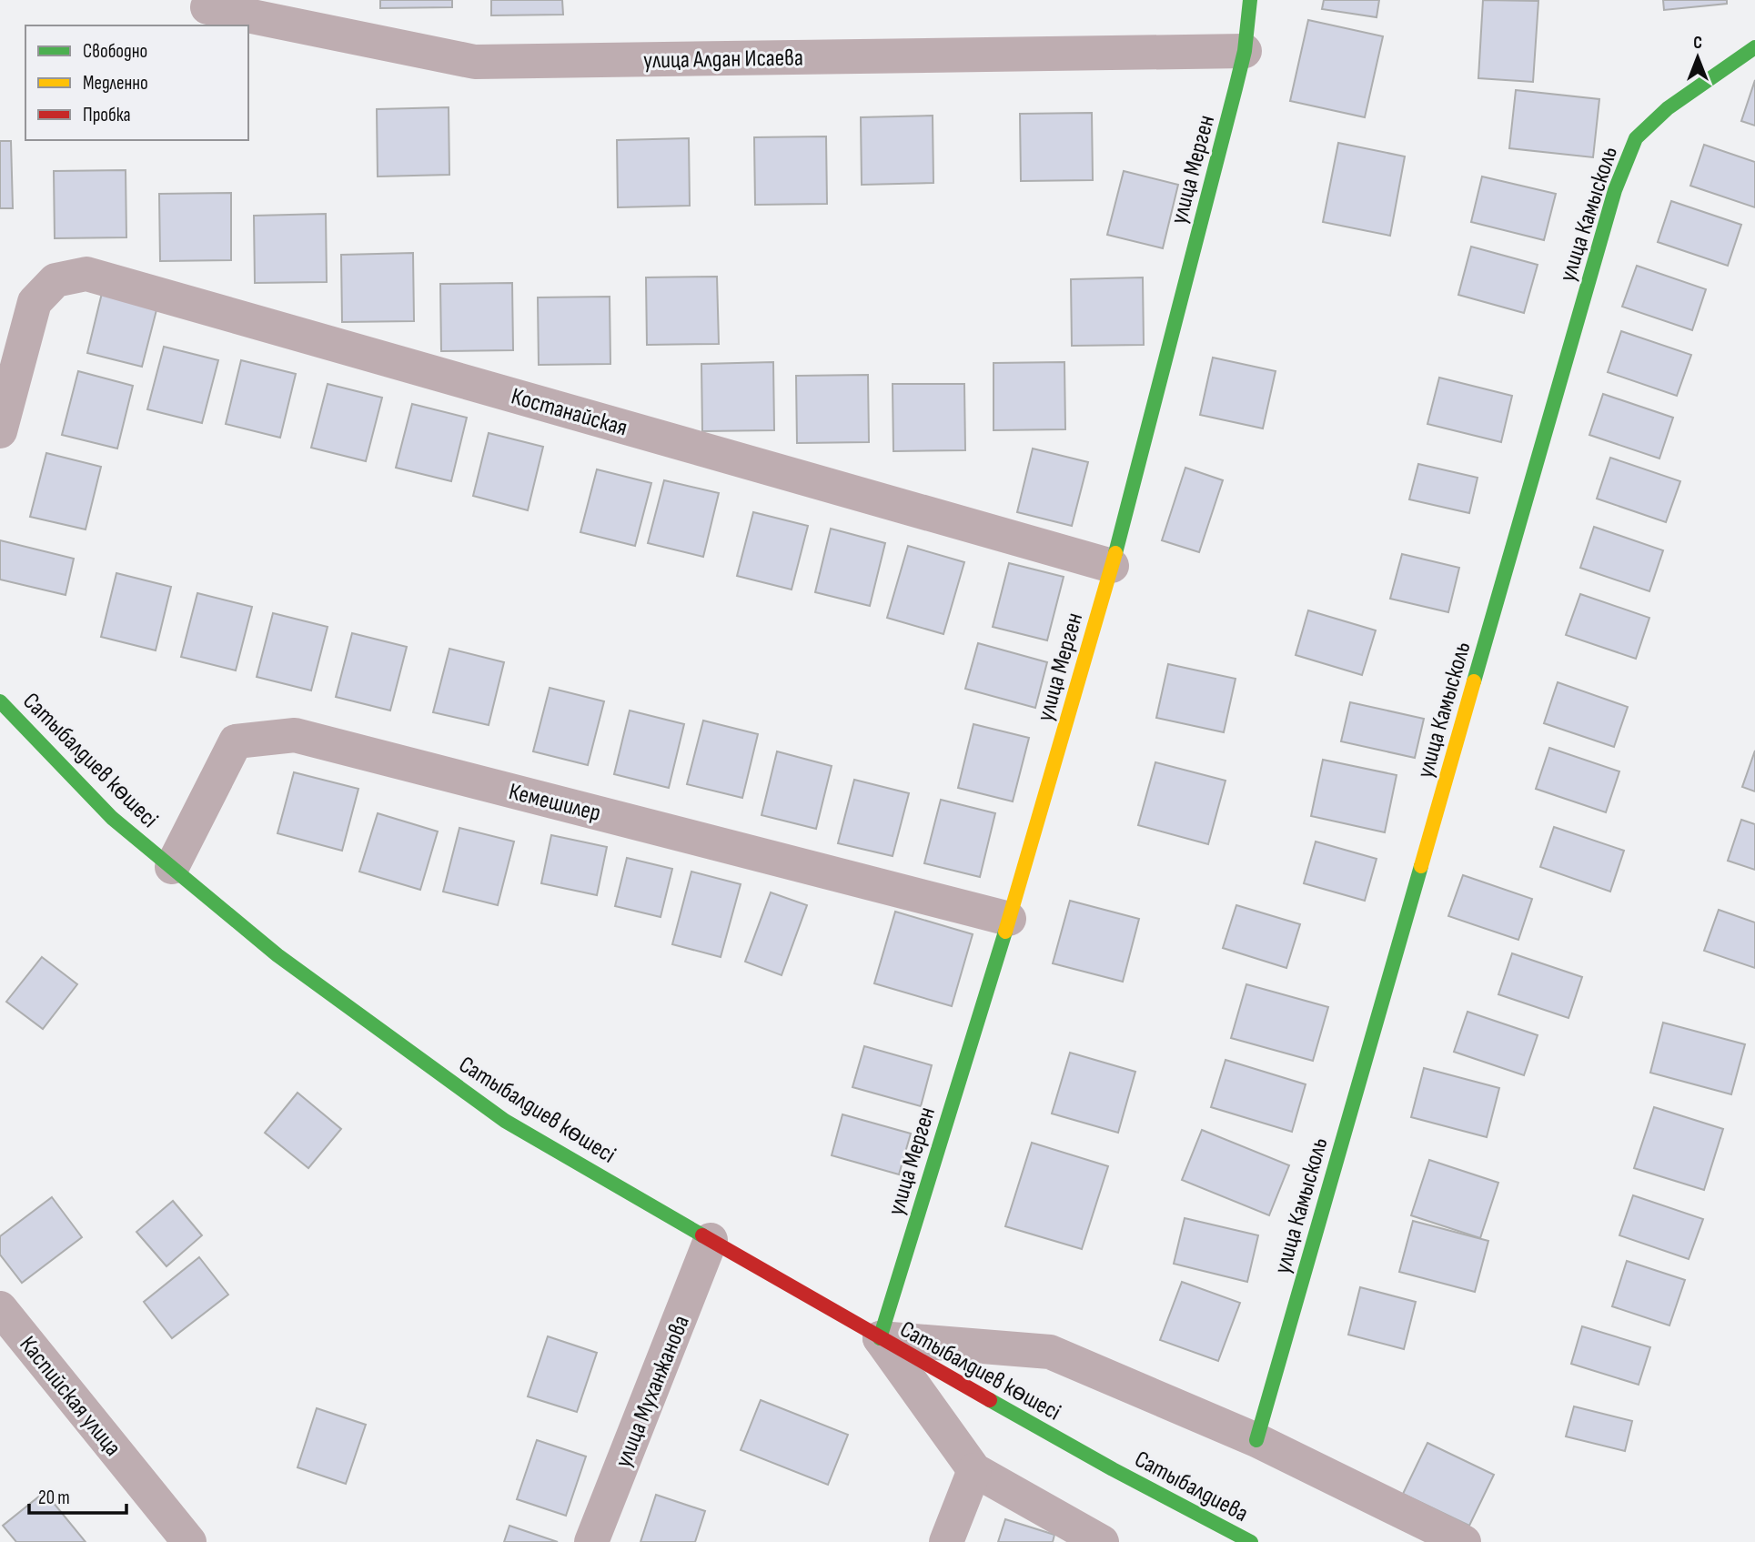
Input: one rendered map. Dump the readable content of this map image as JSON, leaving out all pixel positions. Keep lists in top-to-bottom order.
{
  "streets": {
    "street": [
      "улица Алдан Исаева",
      "улица Мерген",
      "улица Камысколь",
      "Костанайская",
      "Сатыбалдиев көшесі",
      "Кемешилер",
      "улица Муханжанова",
      "Каспийская улица",
      "Сатыбалдиева"
    ]
  },
  "crossings": [
    ["улица Алдан Исаева", "улица Мерген"],
    ["улица Мерген", "Костанайская"],
    ["улица Мерген", "Сатыбалдиев көшесі"],
    ["улица Мерген", "Кемешилер"],
    ["Сатыбалдиев көшесі", "Кемешилер"],
    ["Сатыбалдиев көшесі", "улица Муханжанова"],
    ["Сатыбалдиев көшесі", "Сатыбалдиева"]
  ],
  "legend": ["Свободно", "Медленно", "Пробка"],
  "scale_bar": "20 m",
  "north": "top"
}
